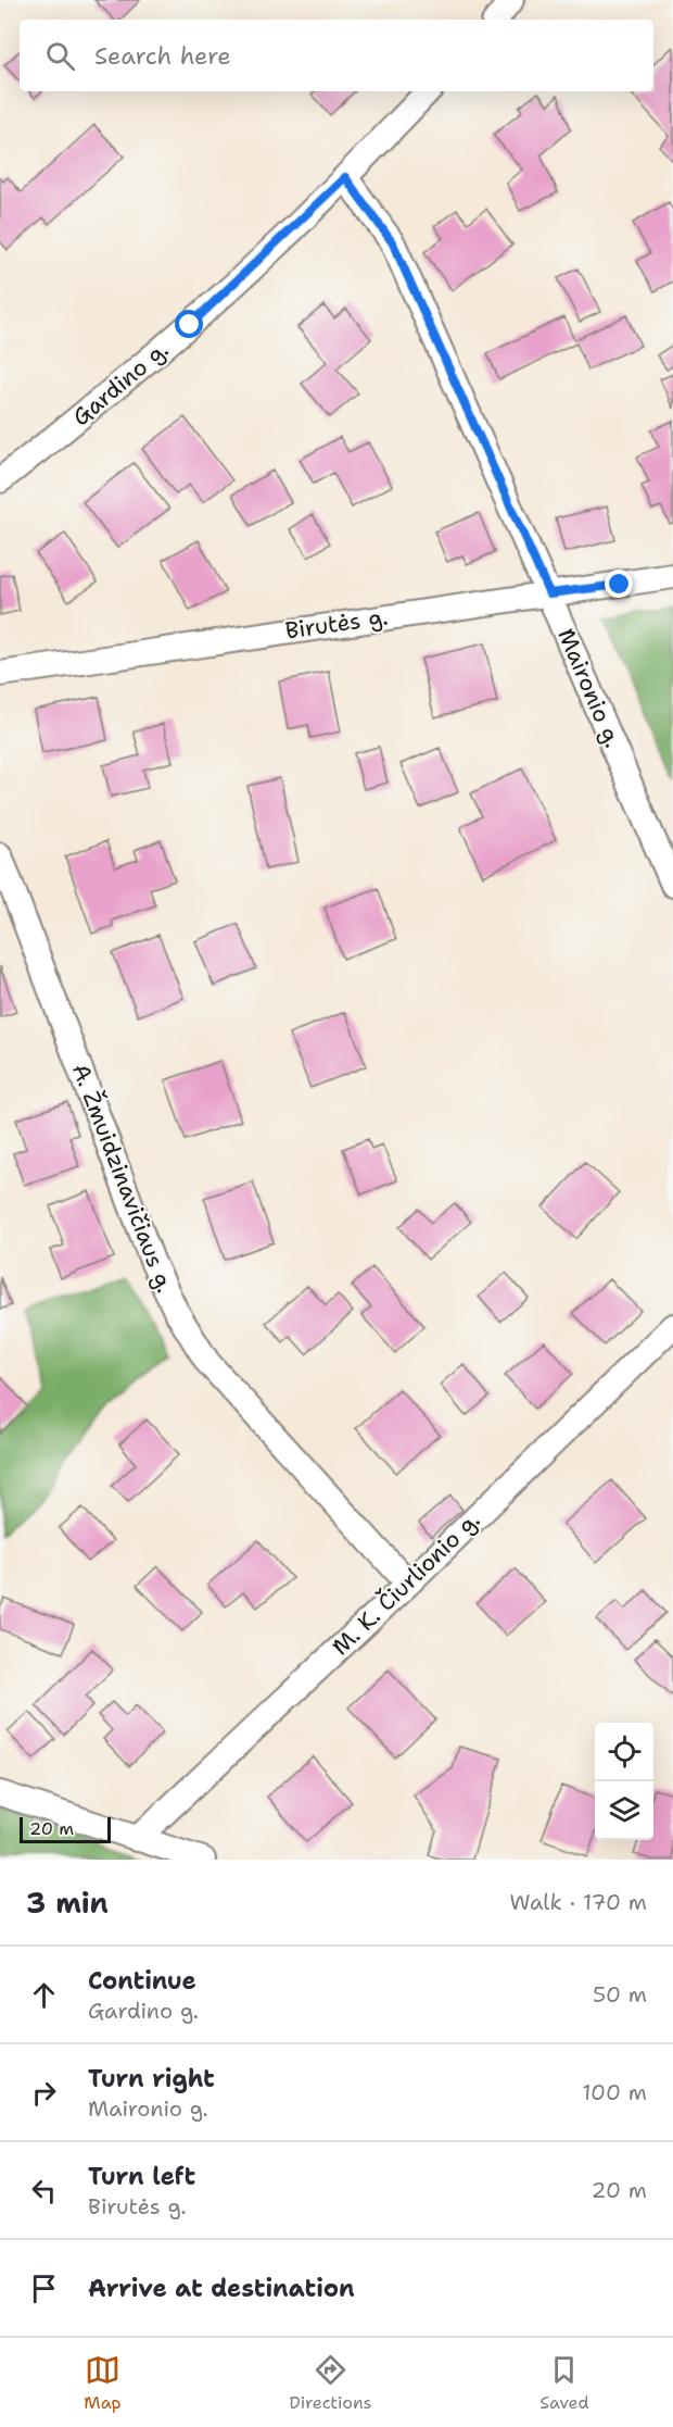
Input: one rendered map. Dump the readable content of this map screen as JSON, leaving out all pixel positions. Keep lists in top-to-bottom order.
{
  "streets": {
    "street": [
      "Gardino g.",
      "Birutės g.",
      "Maironio g.",
      "A. Žmuidzinavičiaus g.",
      "M. K. Čiurlionio g."
    ]
  },
  "crossings": [
    ["Gardino g.", "Maironio g."],
    ["Birutės g.", "Maironio g."],
    ["A. Žmuidzinavičiaus g.", "M. K. Čiurlionio g."]
  ],
  "scale_bar": "20 m",
  "page": {
    "search": "Search here",
    "scale": "20 m",
    "heading": ["3 min", "Walk · 170 m"],
    "list": [
      ["Continue", "Gardino g.", "50 m"],
      ["Turn right", "Maironio g.", "100 m"],
      ["Turn left", "Birutės g.", "20 m"],
      "Arrive at destination"
    ],
    "nav": ["Map", "Directions", "Saved"]
  }
}
